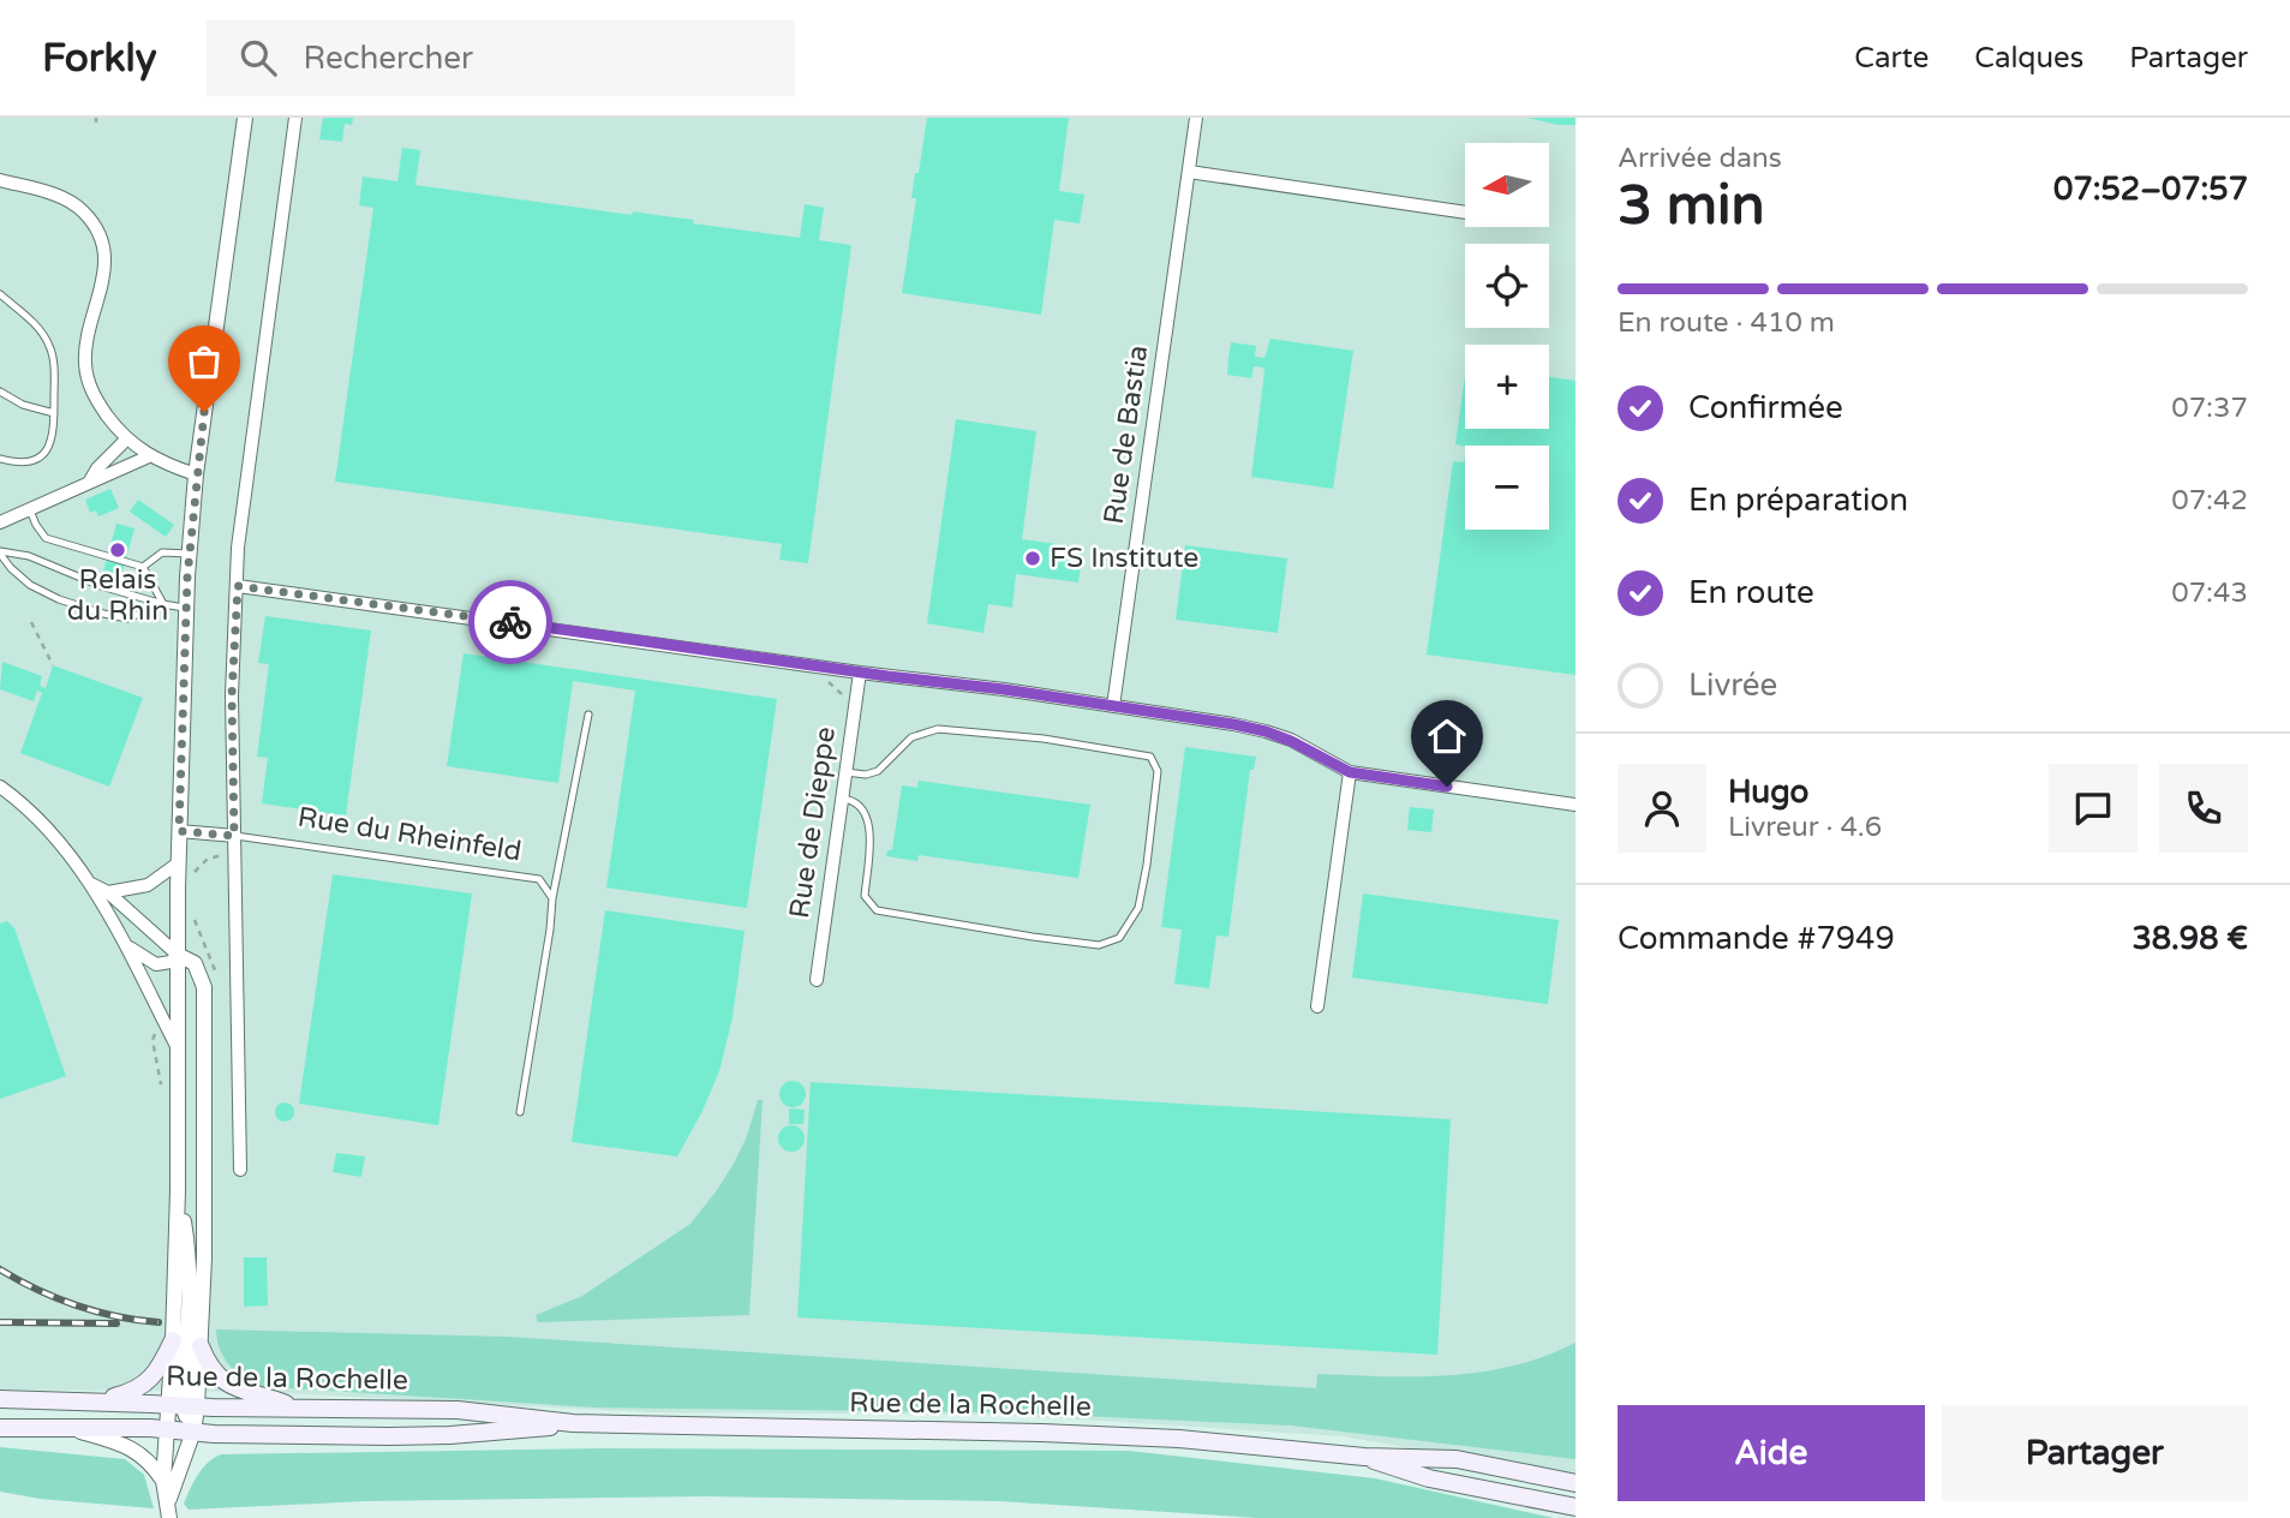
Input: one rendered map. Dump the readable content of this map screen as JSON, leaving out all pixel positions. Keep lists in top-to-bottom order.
{
  "streets": {
    "main road": ["Rue de la Rochelle"],
    "street": ["Rue de Bastia", "Rue de Dieppe", "Rue du Rheinfeld"]
  },
  "places": ["Relais du Rhin", "FS Institute"],
  "north": "left",
  "page": {
    "header": "Forkly",
    "search": "Rechercher",
    "nav": ["Carte", "Calques", "Partager"],
    "heading": ["3 min", "Arrivée dans", "07:52–07:57"],
    "panel": [
      "Hugo",
      "Livreur · 4.6",
      "Commande #7949",
      "38.98 €"
    ],
    "map_buttons": ["+", "−"],
    "bar": "En route · 410 m",
    "list": [
      ["Confirmée", "07:37"],
      ["En préparation", "07:42"],
      ["En route", "07:43"],
      "Livrée"
    ],
    "buttons": ["Aide", "Partager"]
  }
}
